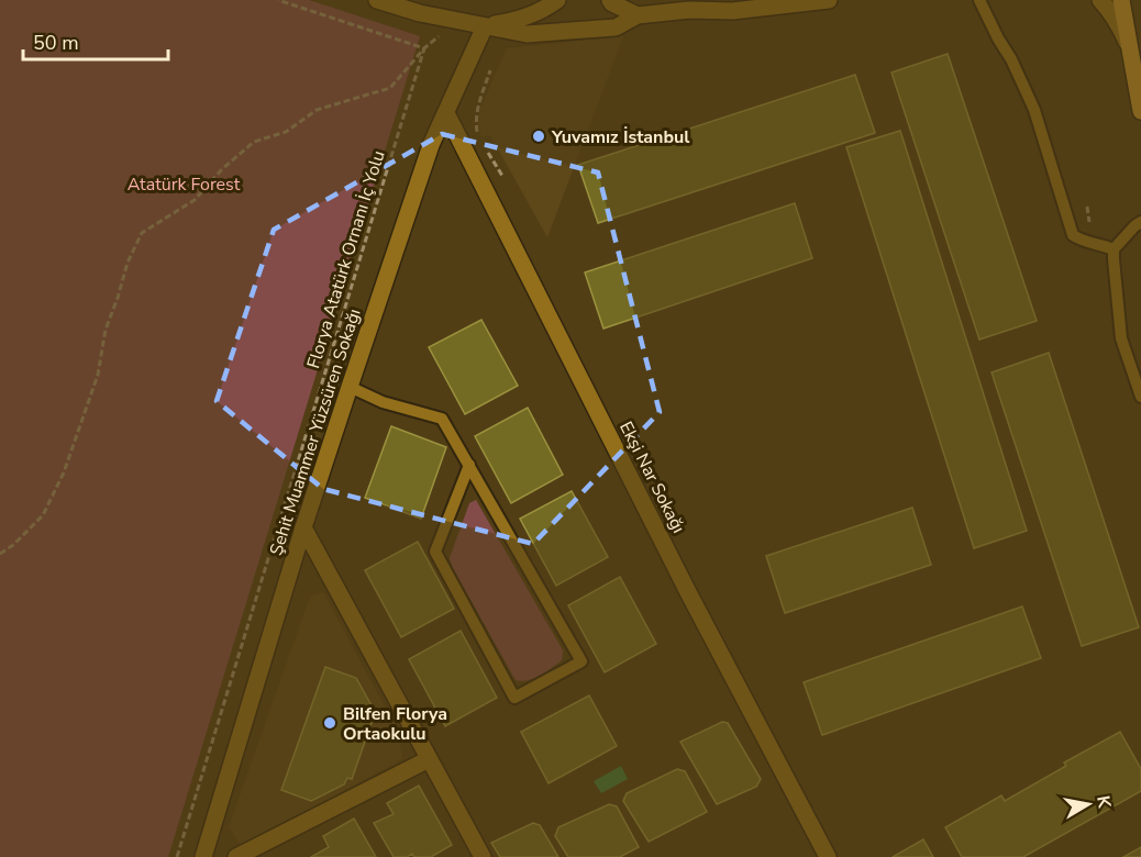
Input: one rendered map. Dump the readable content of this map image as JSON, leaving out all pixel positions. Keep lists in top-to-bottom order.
{
  "streets": {
    "street": ["Şehit Muammer Yüzsüren Sokağı", "Ekşi Nar Sokağı"],
    "path": ["Florya Atatürk Ornanı İç Yolu"]
  },
  "crossings": [
    ["Şehit Muammer Yüzsüren Sokağı", "Ekşi Nar Sokağı"]
  ],
  "parks": ["Atatürk Forest"],
  "places": ["Yuvamız İstanbul", "Bilfen Florya Ortaokulu"],
  "scale_bar": "50 m",
  "north": "right"
}
